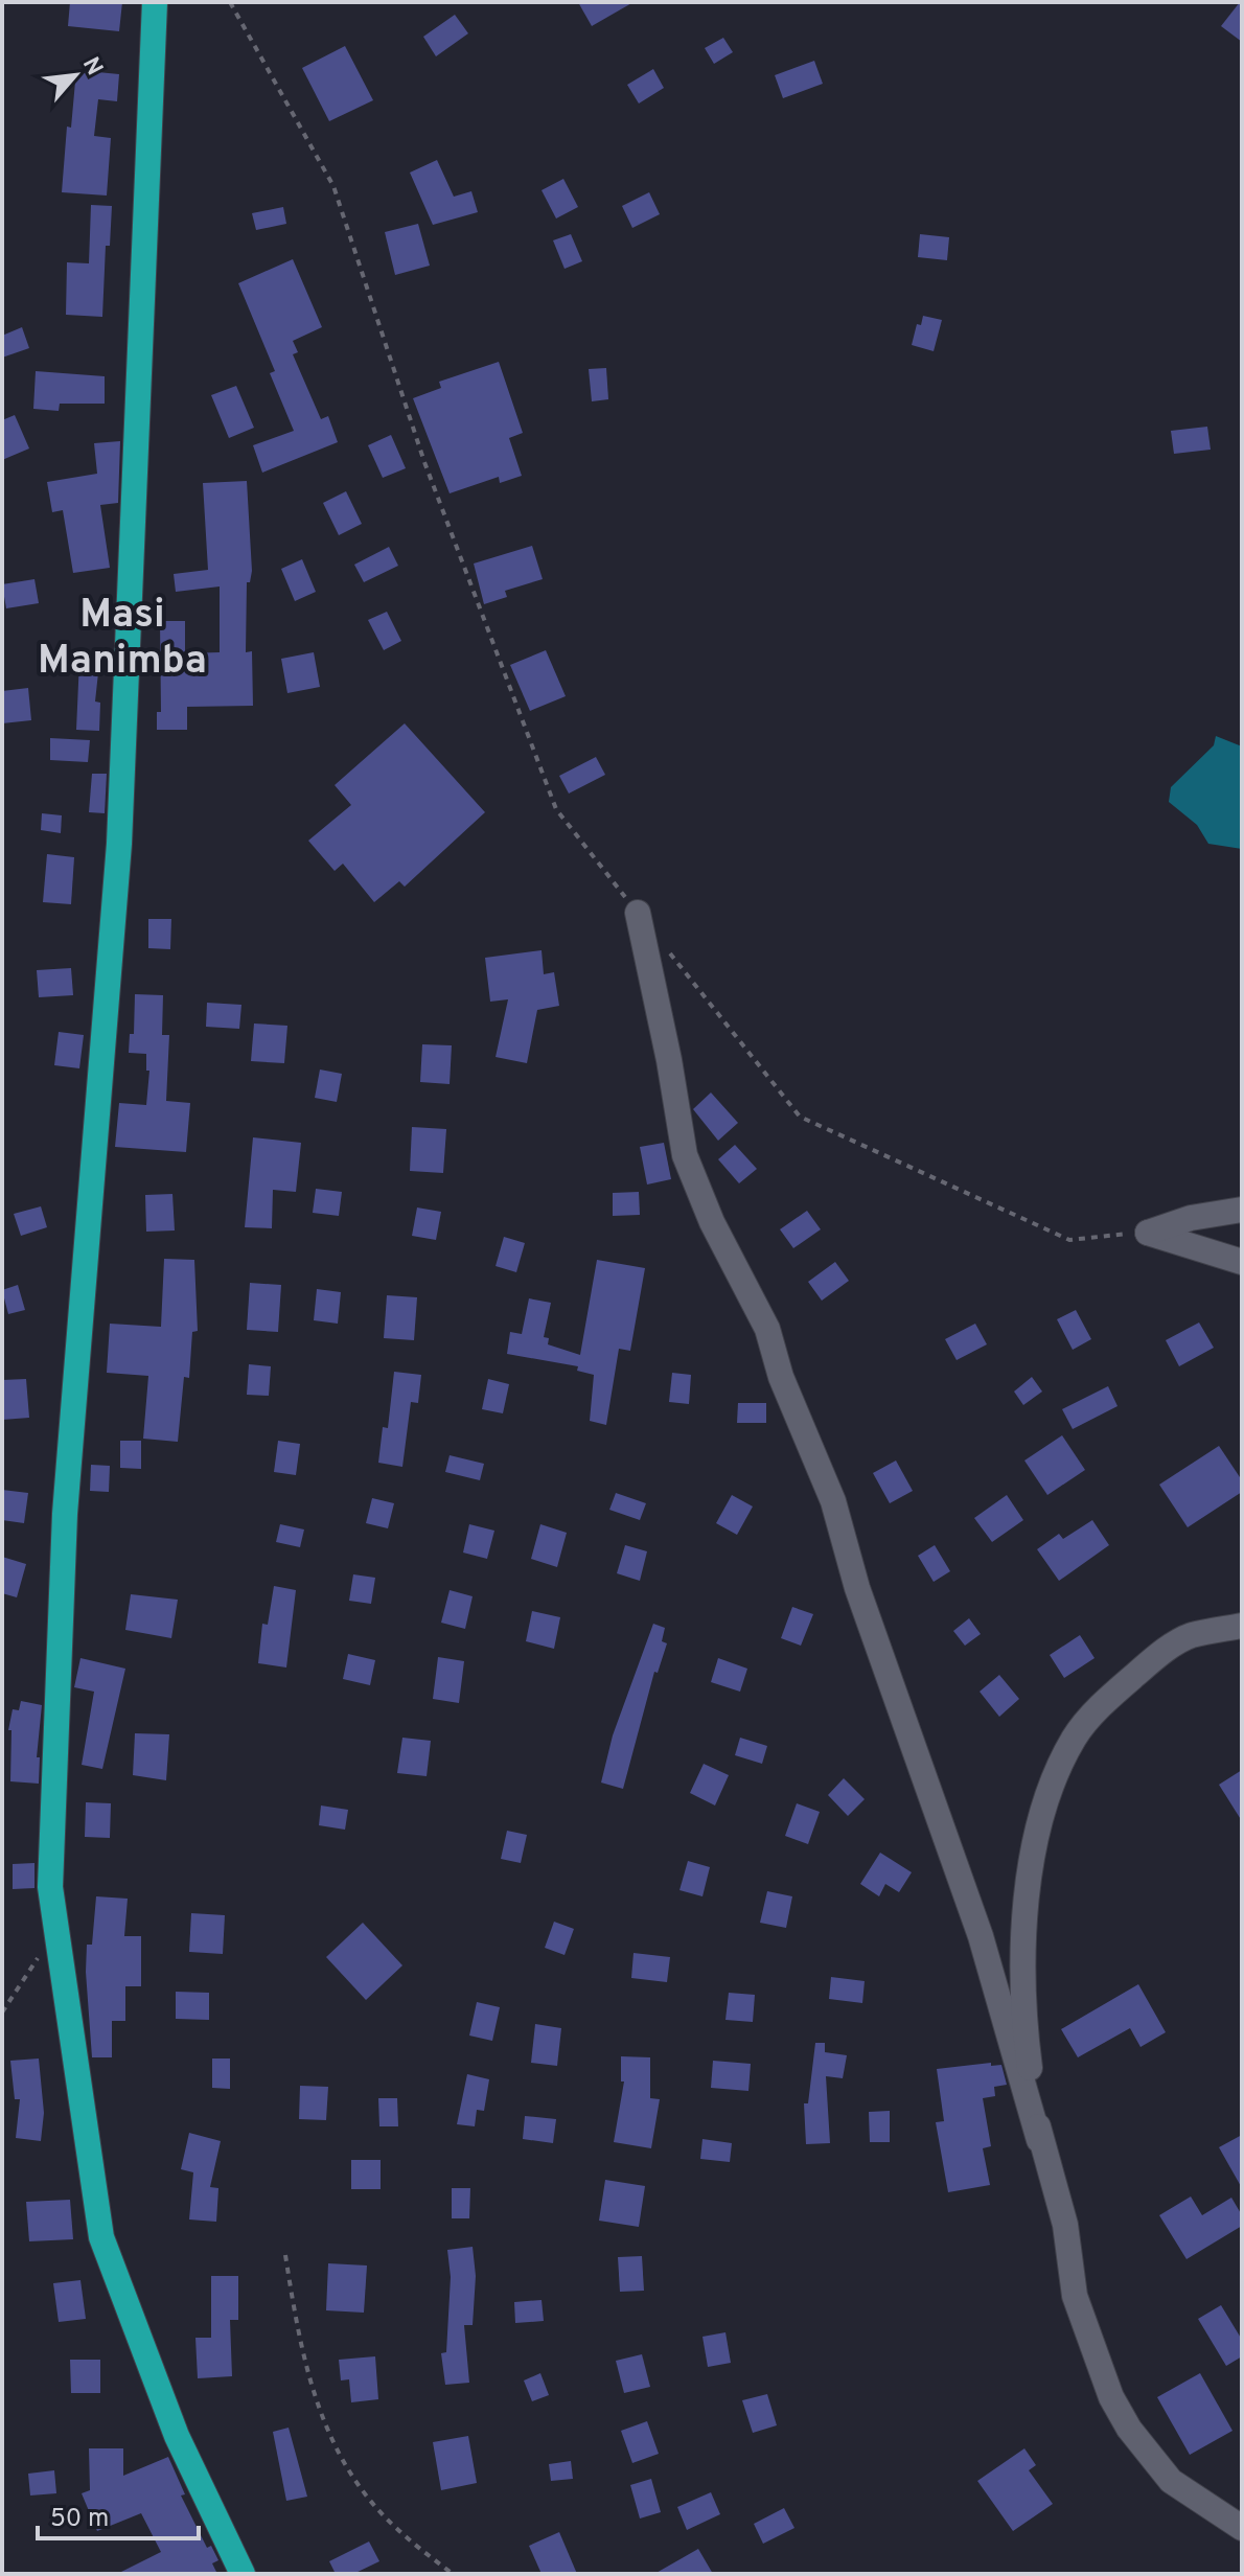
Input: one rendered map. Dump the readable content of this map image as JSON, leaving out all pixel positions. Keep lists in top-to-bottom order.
{
  "districts": ["Masi Manimba"],
  "scale_bar": "50 m",
  "north": "top right"
}
